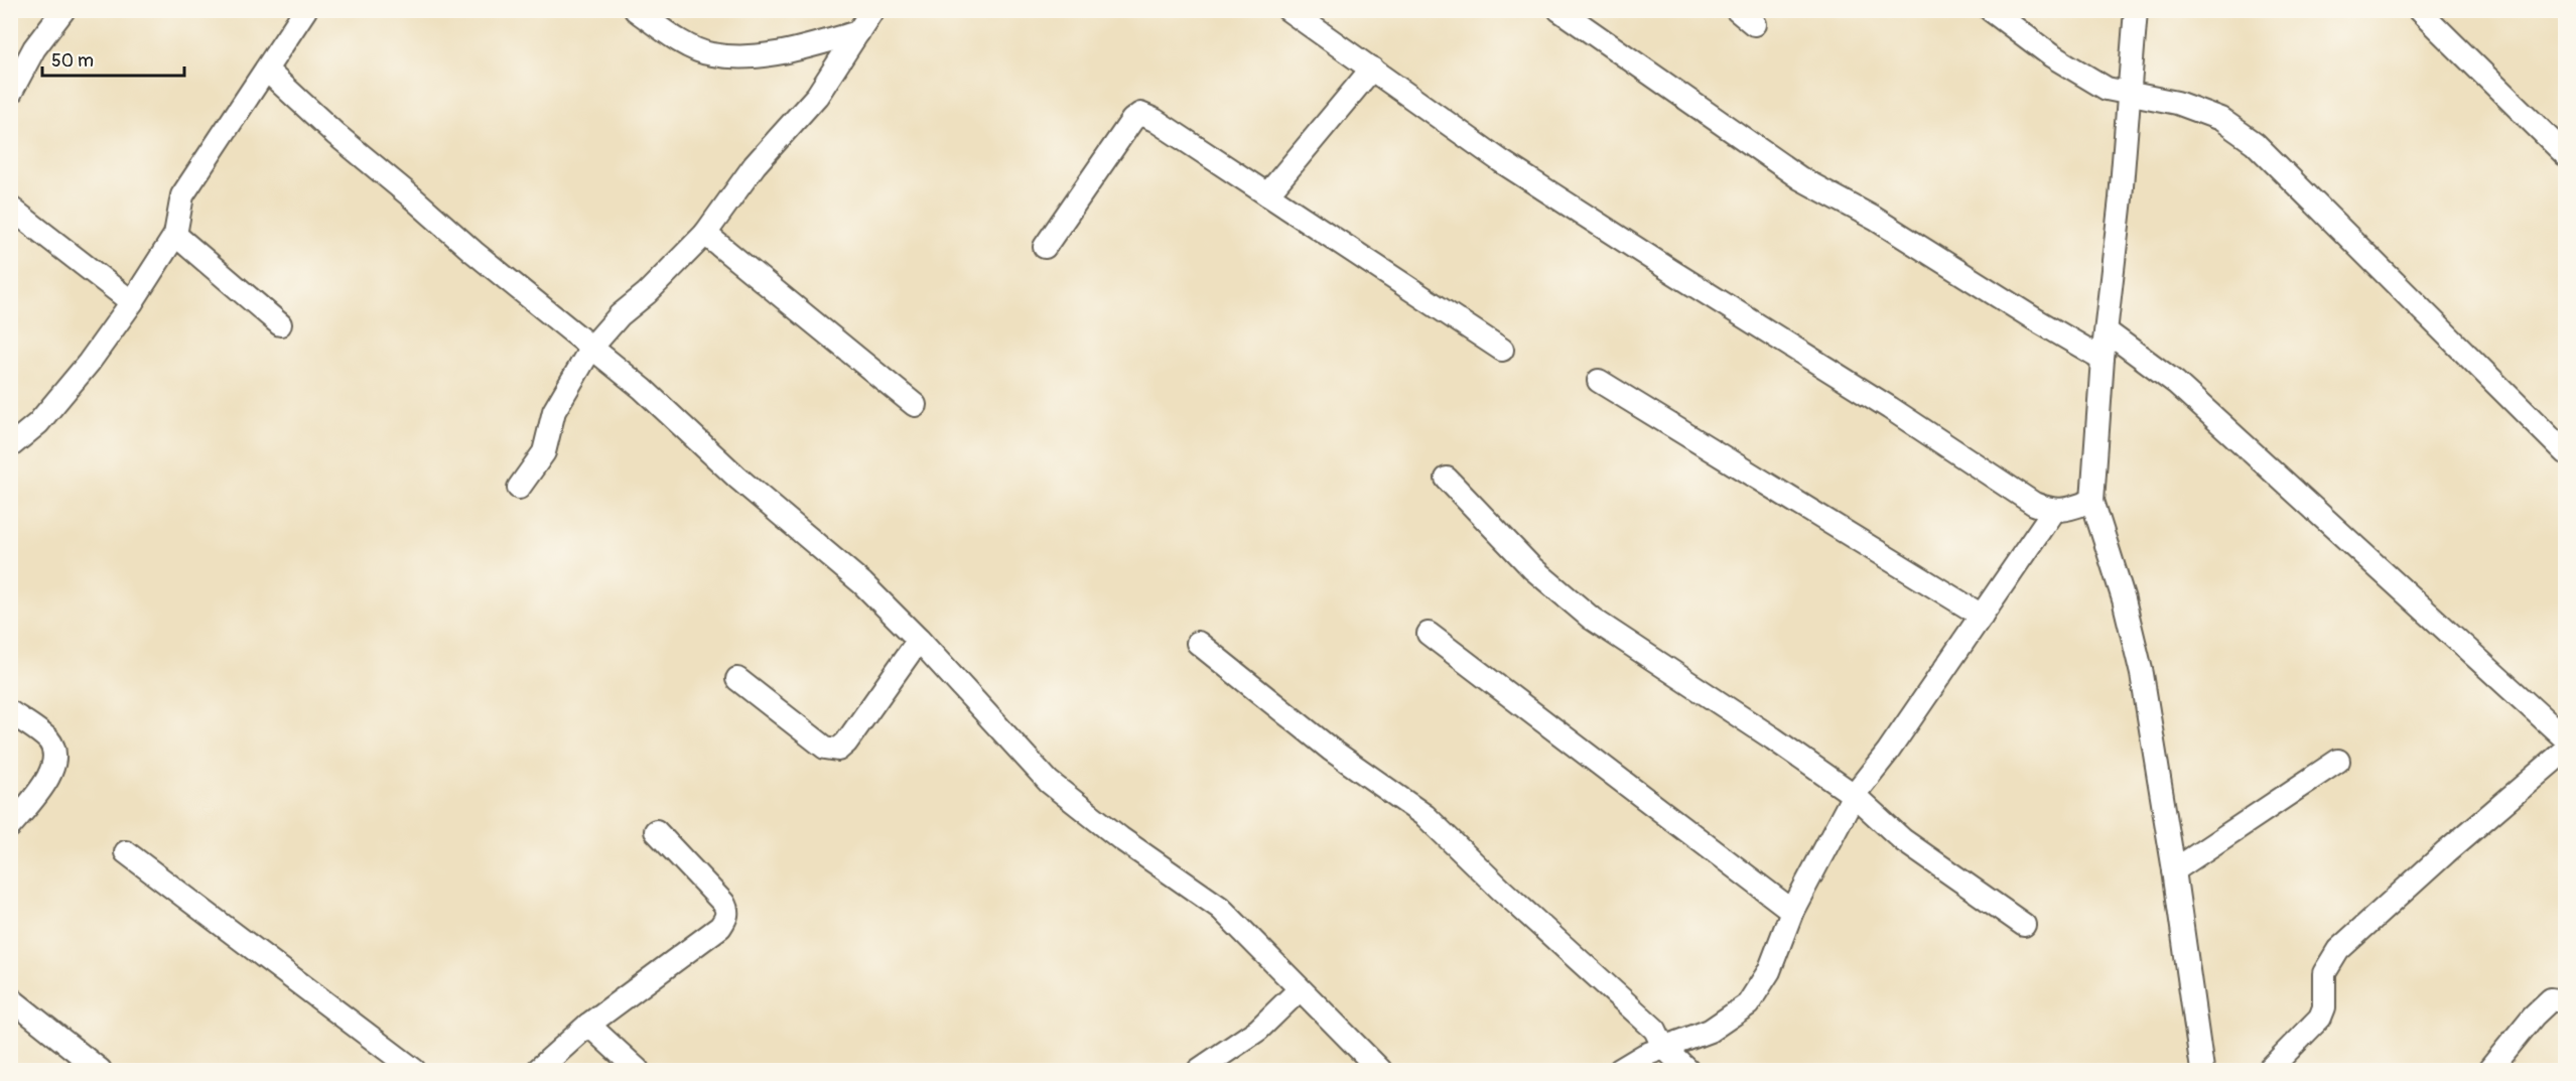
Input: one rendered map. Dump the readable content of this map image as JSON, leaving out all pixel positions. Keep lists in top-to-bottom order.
{
  "scale_bar": "50 m"
}
